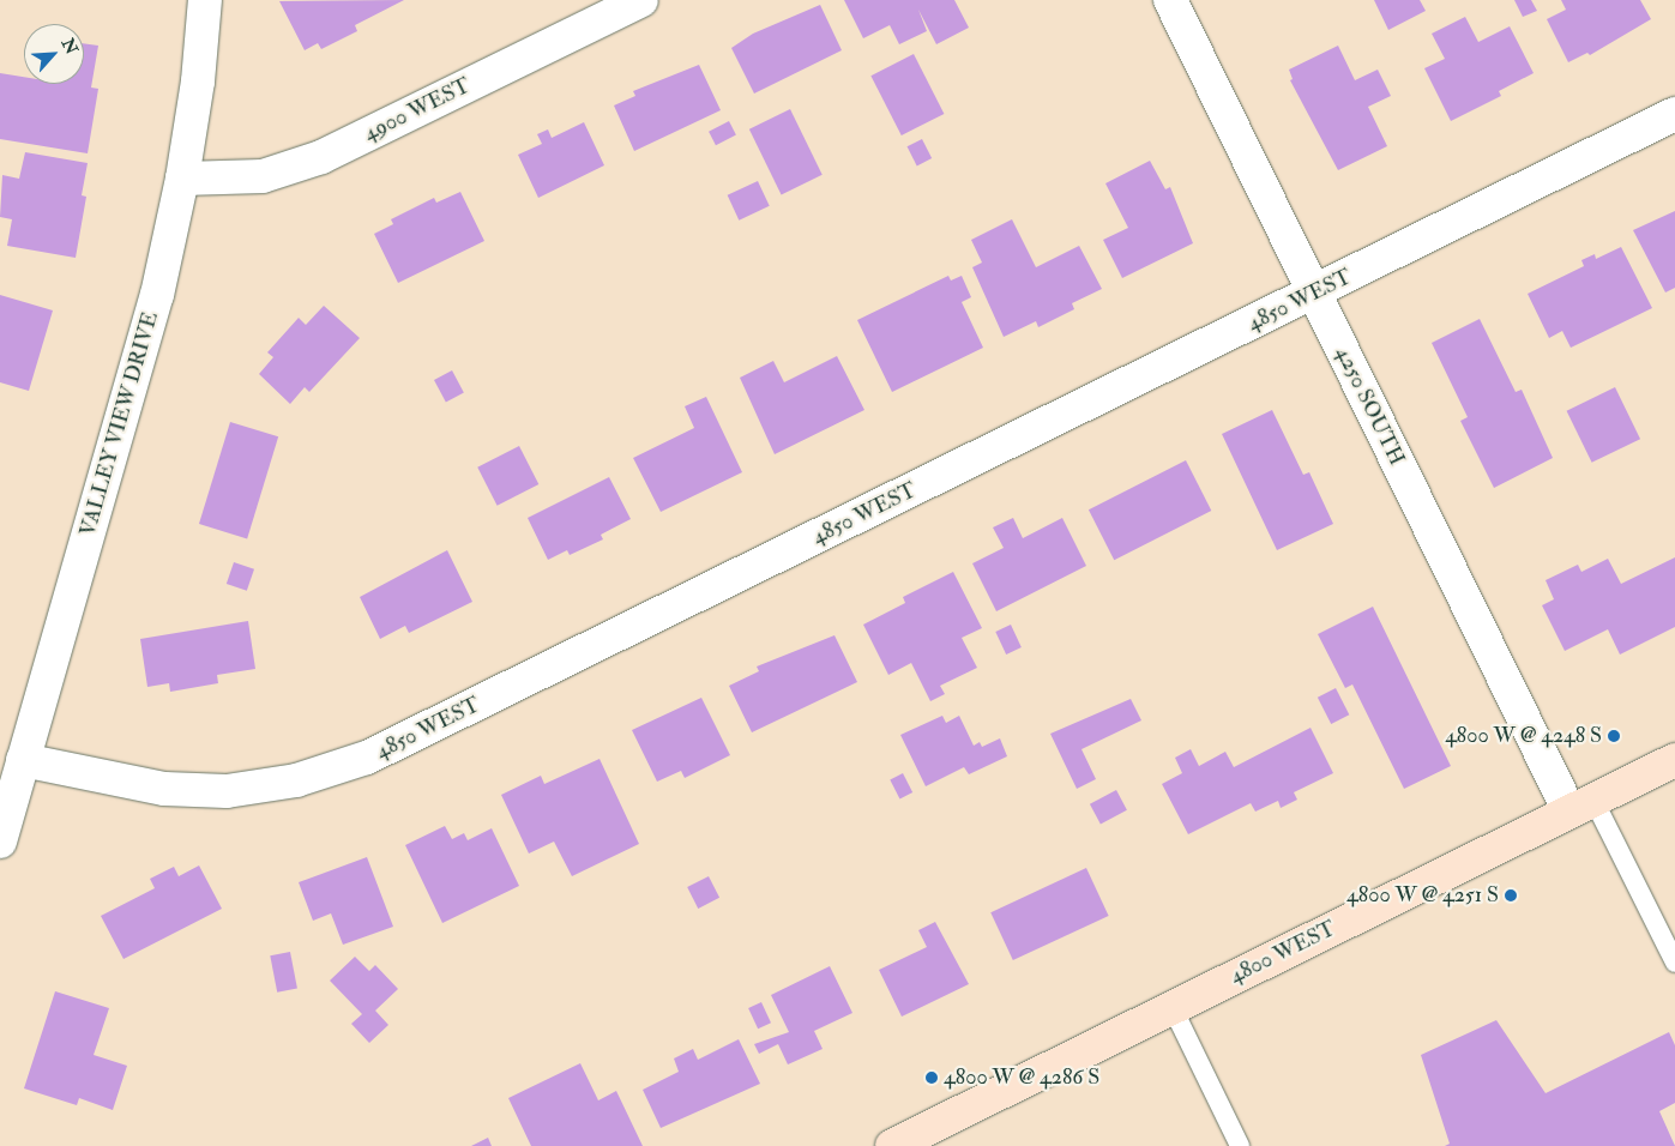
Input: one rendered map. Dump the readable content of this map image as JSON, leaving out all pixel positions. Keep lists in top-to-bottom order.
{
  "streets": {
    "main road": ["4800 WEST"],
    "street": [
      "4900 WEST",
      "4850 WEST",
      "4250 SOUTH",
      "VALLEY VIEW DRIVE"
    ]
  },
  "crossings": [
    ["4900 WEST", "VALLEY VIEW DRIVE"],
    ["4850 WEST", "4250 SOUTH"],
    ["4850 WEST", "VALLEY VIEW DRIVE"],
    ["4250 SOUTH", "4800 WEST"]
  ],
  "places": ["4800 W @ 4248 S", "4800 W @ 4251 S", "4800 W @ 4286 S"],
  "north": "top right"
}
